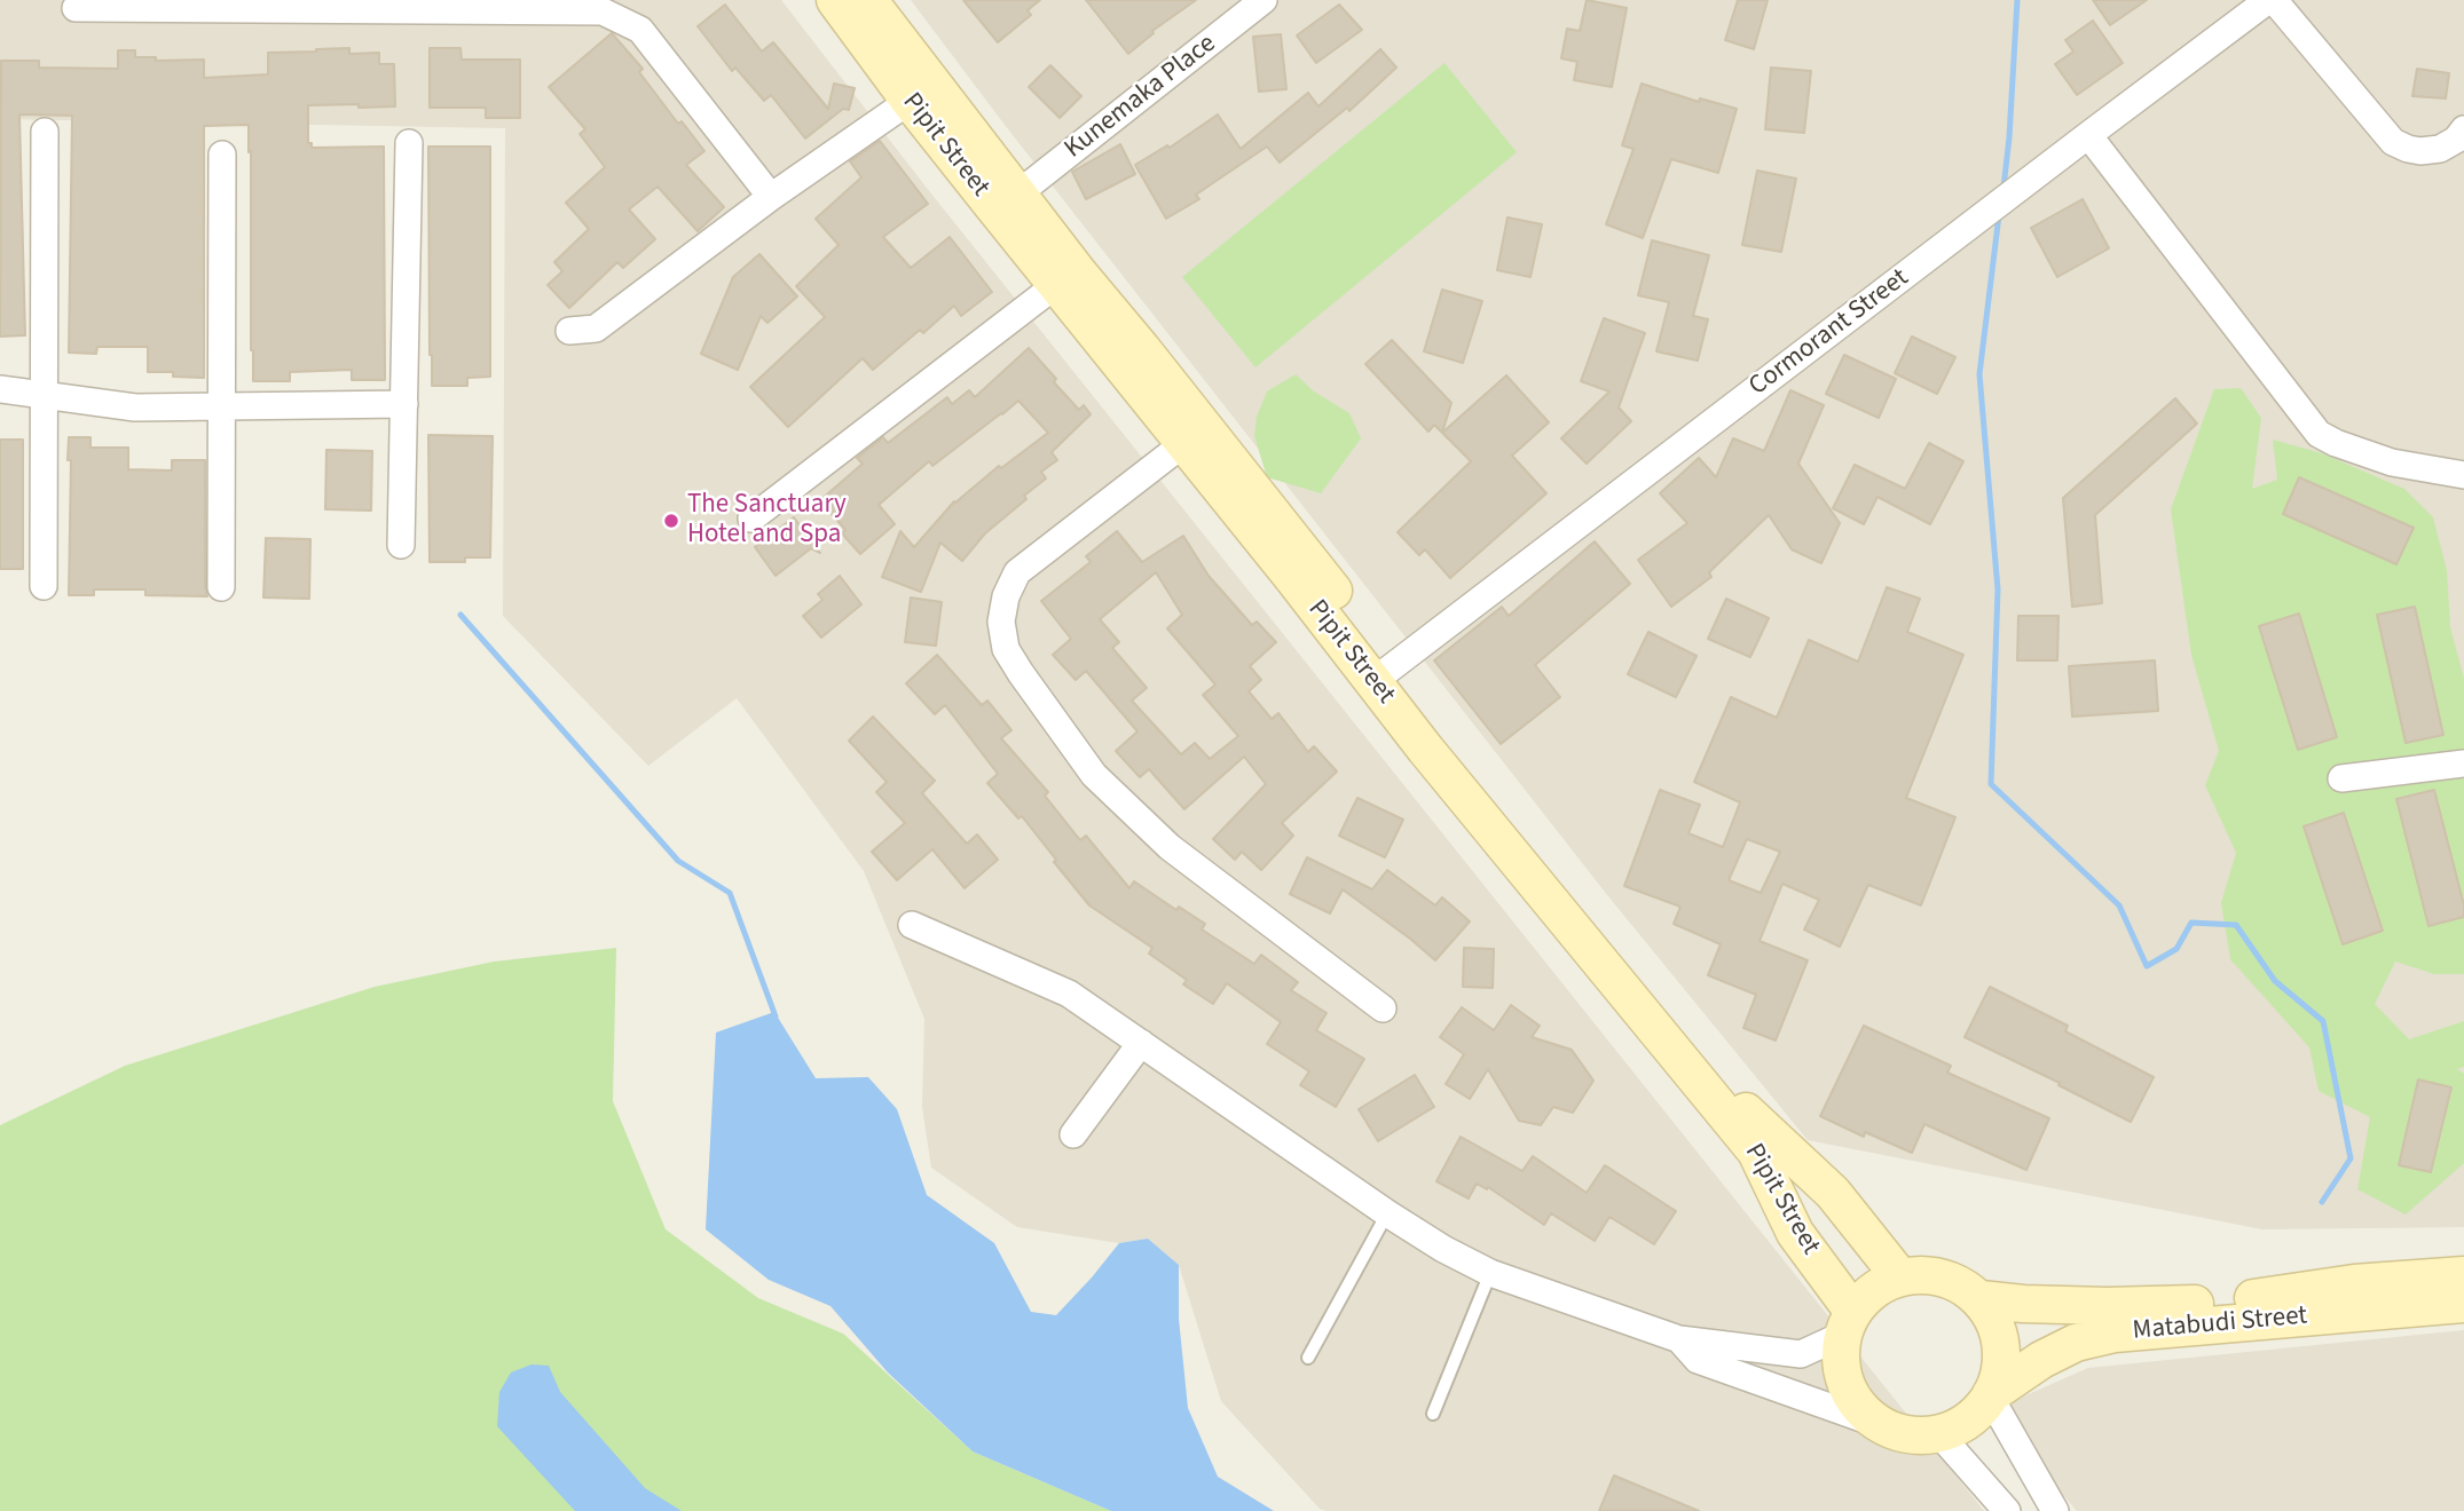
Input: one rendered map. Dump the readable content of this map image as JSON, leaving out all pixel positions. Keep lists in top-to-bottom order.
{
  "streets": {
    "main road": ["Pipit Street", "Matabudi Street"],
    "street": ["Kunemaka Place", "Cormorant Street"]
  },
  "crossings": [
    ["Kunemaka Place", "Pipit Street"],
    ["Pipit Street", "Cormorant Street"],
    ["Pipit Street", "Matabudi Street"]
  ],
  "places": ["The Sanctuary Hotel and Spa"]
}
